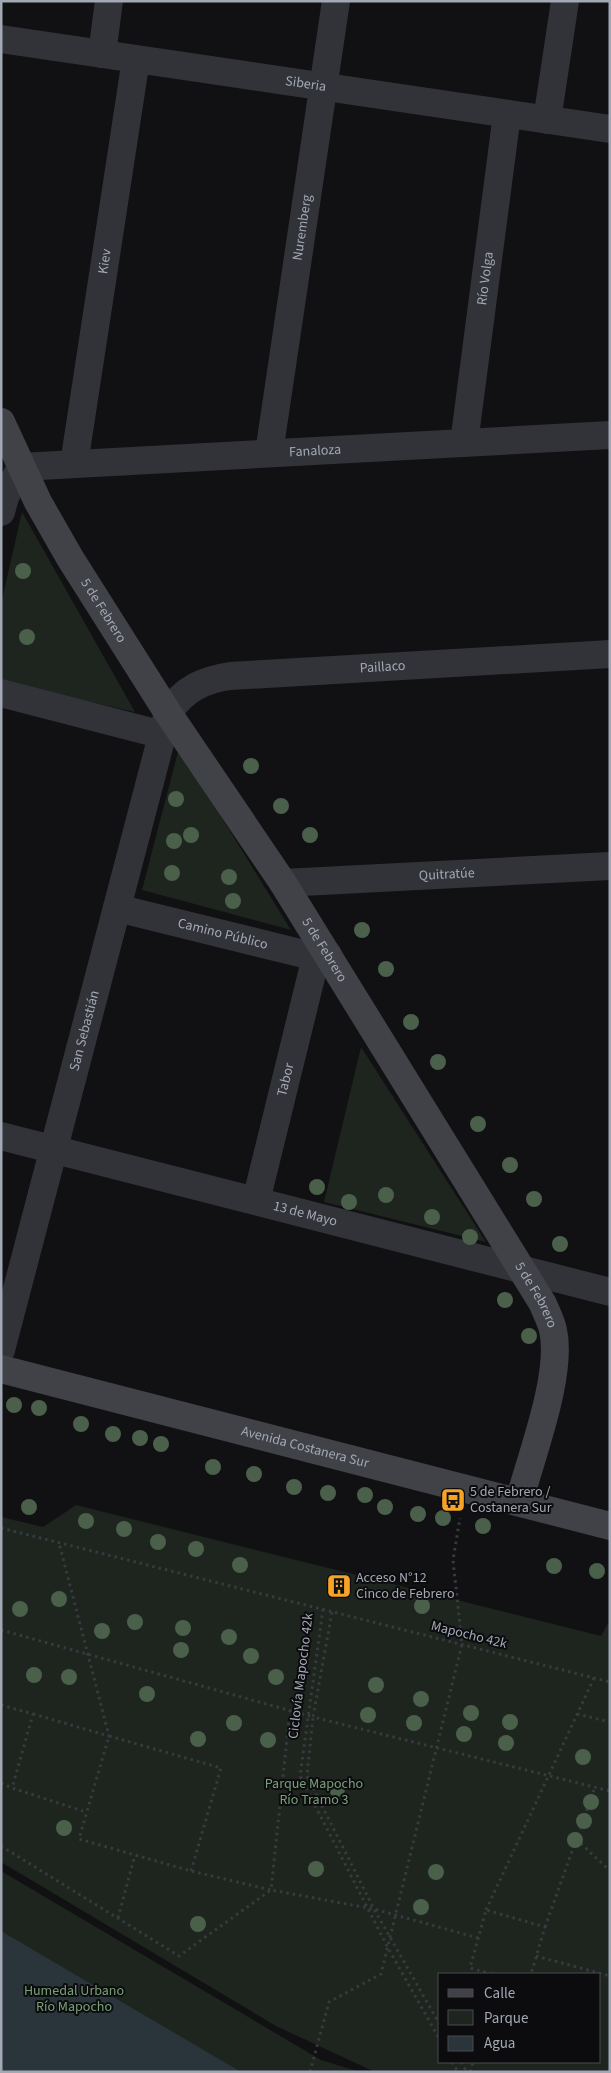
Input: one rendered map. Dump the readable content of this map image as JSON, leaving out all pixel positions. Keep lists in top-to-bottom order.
{
  "streets": {
    "street": [
      "Siberia",
      "Nuremberg",
      "Kiev",
      "Río Volga",
      "Fanaloza",
      "5 de Febrero",
      "Paillaco",
      "Quitratúe",
      "Camino Público",
      "San Sebastián",
      "Tabor",
      "13 de Mayo",
      "Avenida Costanera Sur"
    ],
    "path": ["Mapocho 42k", "Ciclovía Mapocho 42k"]
  },
  "crossings": [
    ["Siberia", "Nuremberg"],
    ["Siberia", "Kiev"],
    ["Siberia", "Río Volga"],
    ["Nuremberg", "Fanaloza"],
    ["Kiev", "Fanaloza"],
    ["Río Volga", "Fanaloza"],
    ["Fanaloza", "5 de Febrero"],
    ["5 de Febrero", "Paillaco"],
    ["5 de Febrero", "Quitratúe"],
    ["5 de Febrero", "Camino Público"],
    ["5 de Febrero", "San Sebastián"],
    ["5 de Febrero", "Tabor"],
    ["5 de Febrero", "13 de Mayo"],
    ["5 de Febrero", "Avenida Costanera Sur"],
    ["Paillaco", "San Sebastián"],
    ["Camino Público", "San Sebastián"],
    ["Camino Público", "Tabor"],
    ["San Sebastián", "13 de Mayo"],
    ["Tabor", "13 de Mayo"],
    ["Mapocho 42k", "Ciclovía Mapocho 42k"]
  ],
  "parks": ["Parque Mapocho Río Tramo 3", "Humedal Urbano Río Mapocho"],
  "places": {
    "bus stop": ["5 de Febrero / Costanera Sur"],
    "building": ["Acceso N°12 Cinco de Febrero"]
  },
  "legend": ["Calle", "Parque", "Agua"]
}
